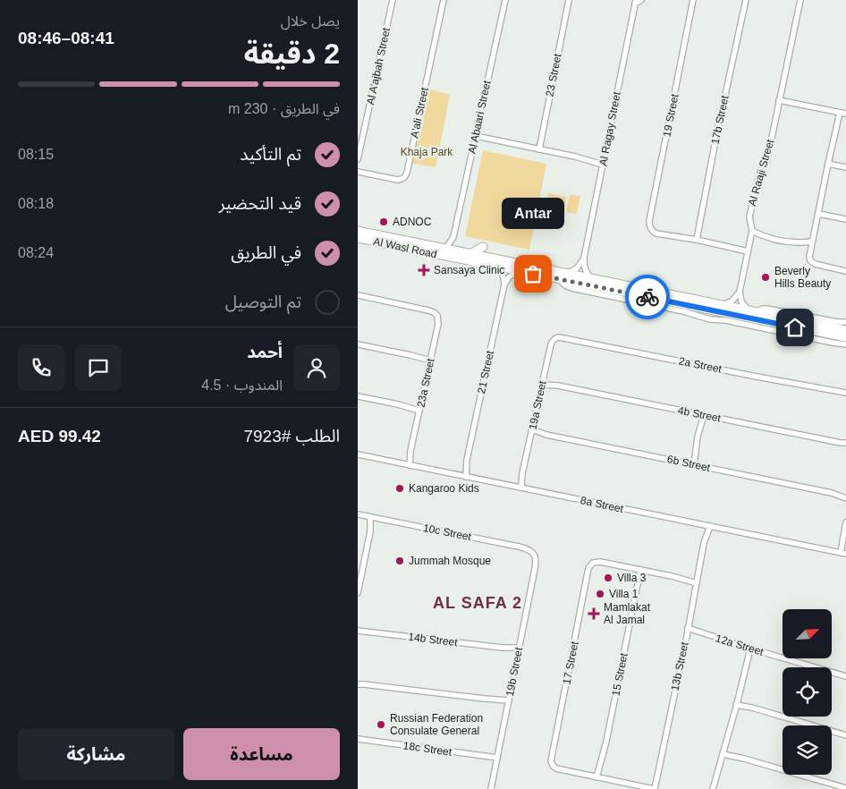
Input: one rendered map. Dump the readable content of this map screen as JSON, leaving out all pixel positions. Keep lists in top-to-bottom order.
{
  "streets": {
    "main road": ["Al Wasl Road"],
    "street": [
      "Al A’ajbah Street",
      "23 Street",
      "A'ali Street",
      "19 Street",
      "Al Abaari Street",
      "17b Street",
      "Al Ragay Street",
      "Al Raaji Street",
      "2a Street",
      "21 Street",
      "23a Street",
      "19a Street",
      "4b Street",
      "6b Street",
      "8a Street",
      "10c Street",
      "14b Street",
      "12a Street",
      "17 Street",
      "13b Street",
      "19b Street",
      "15 Street",
      "18c Street"
    ]
  },
  "crossings": [
    ["19 Street", "17b Street"],
    ["Al Abaari Street", "Al Wasl Road"],
    ["2a Street", "19a Street"],
    ["21 Street", "8a Street"],
    ["23a Street", "8a Street"],
    ["19a Street", "4b Street"],
    ["19a Street", "6b Street"],
    ["19a Street", "8a Street"],
    ["8a Street", "13b Street"],
    ["10c Street", "19b Street"],
    ["14b Street", "19b Street"],
    ["12a Street", "13b Street"],
    ["17 Street", "15 Street"],
    ["19b Street", "18c Street"]
  ],
  "districts": ["AL SAFA 2"],
  "parks": ["Khaja Park"],
  "places": {
    "other": [
      "ADNOC",
      "Antar",
      "Beverly Hills Beauty",
      "Kangaroo Kids",
      "Jummah Mosque",
      "Villa 3",
      "Villa 1",
      "Russian Federation Consulate General"
    ],
    "health": ["Sansaya Clinic", "Mamlakat Al Jamal"]
  },
  "north": "top right",
  "page": {
    "heading": ["2 دقيقة", "يصل خلال", "08:41–08:46"],
    "panel": [
      "أحمد",
      "المندوب · 4.5",
      "الطلب #7923",
      "AED 99.42"
    ],
    "bar": "في الطريق · 230 m",
    "list": [
      ["تم التأكيد", "08:15"],
      ["قيد التحضير", "08:18"],
      ["في الطريق", "08:24"],
      "تم التوصيل"
    ],
    "bubble": "Antar",
    "buttons": ["مساعدة", "مشاركة"]
  }
}
